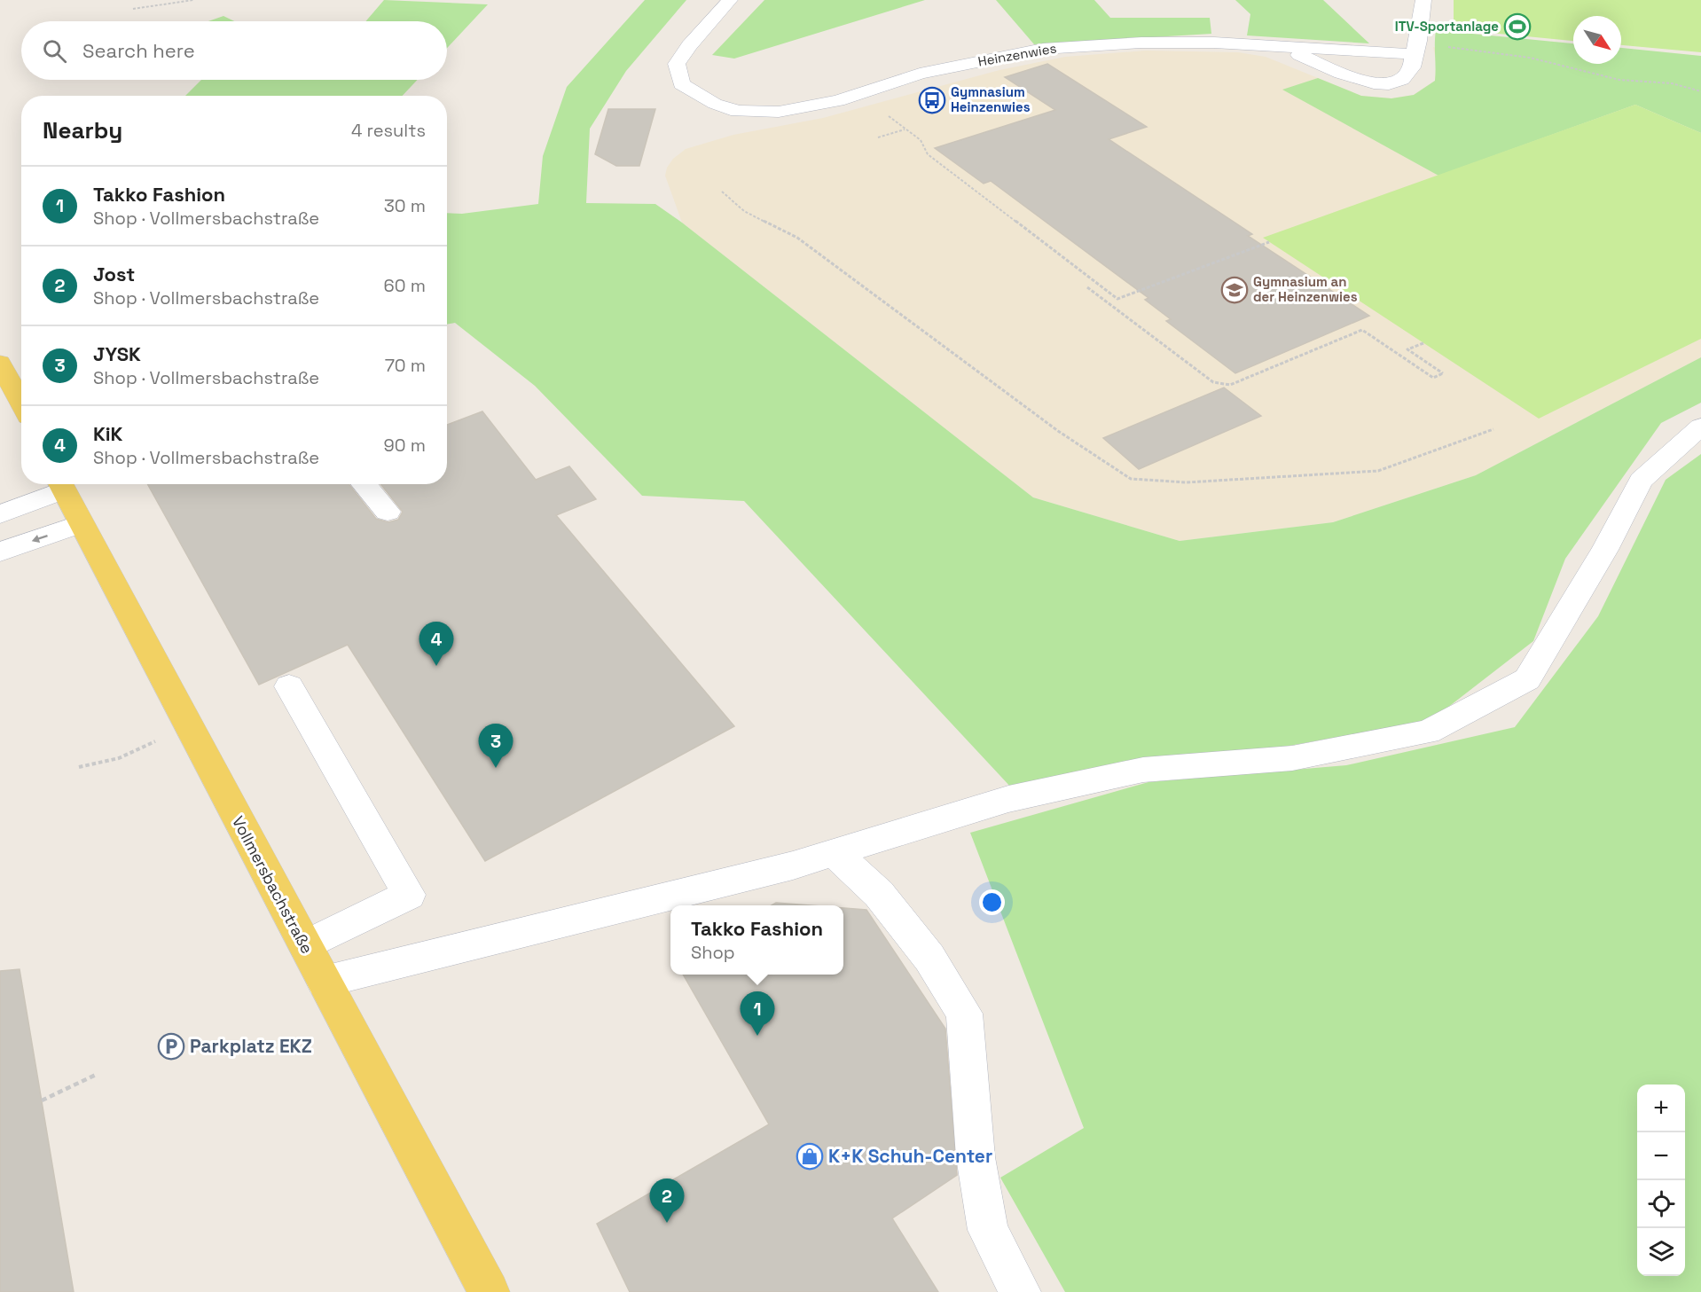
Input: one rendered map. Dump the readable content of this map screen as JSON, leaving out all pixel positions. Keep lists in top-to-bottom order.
{
  "streets": {
    "main road": ["Vollmersbachstraße"],
    "street": ["Heinzenwies"]
  },
  "places": {
    "sports": ["ITV-Sportanlage"],
    "bus stop": ["Gymnasium Heinzenwies"],
    "school or university": ["Gymnasium an der Heinzenwies"],
    "parking": ["Parkplatz EKZ"],
    "shop": ["K+K Schuh-Center"]
  },
  "north": "bottom right",
  "page": {
    "search": "Search here",
    "heading": ["Nearby", "4 results"],
    "list": [
      {
        "mark": "1",
        "name": "Takko Fashion",
        "note": "Shop · Vollmersbachstraße",
        "value": "30 m"
      },
      {
        "mark": "2",
        "name": "Jost",
        "note": "Shop · Vollmersbachstraße",
        "value": "60 m"
      },
      {
        "mark": "3",
        "name": "JYSK",
        "note": "Shop · Vollmersbachstraße",
        "value": "70 m"
      },
      {
        "mark": "4",
        "name": "KiK",
        "note": "Shop · Vollmersbachstraße",
        "value": "90 m"
      }
    ],
    "pins": [
      "4",
      "3",
      "1",
      "2"
    ],
    "popup": ["Takko Fashion", "Shop"],
    "map_buttons": ["+", "−"]
  }
}
